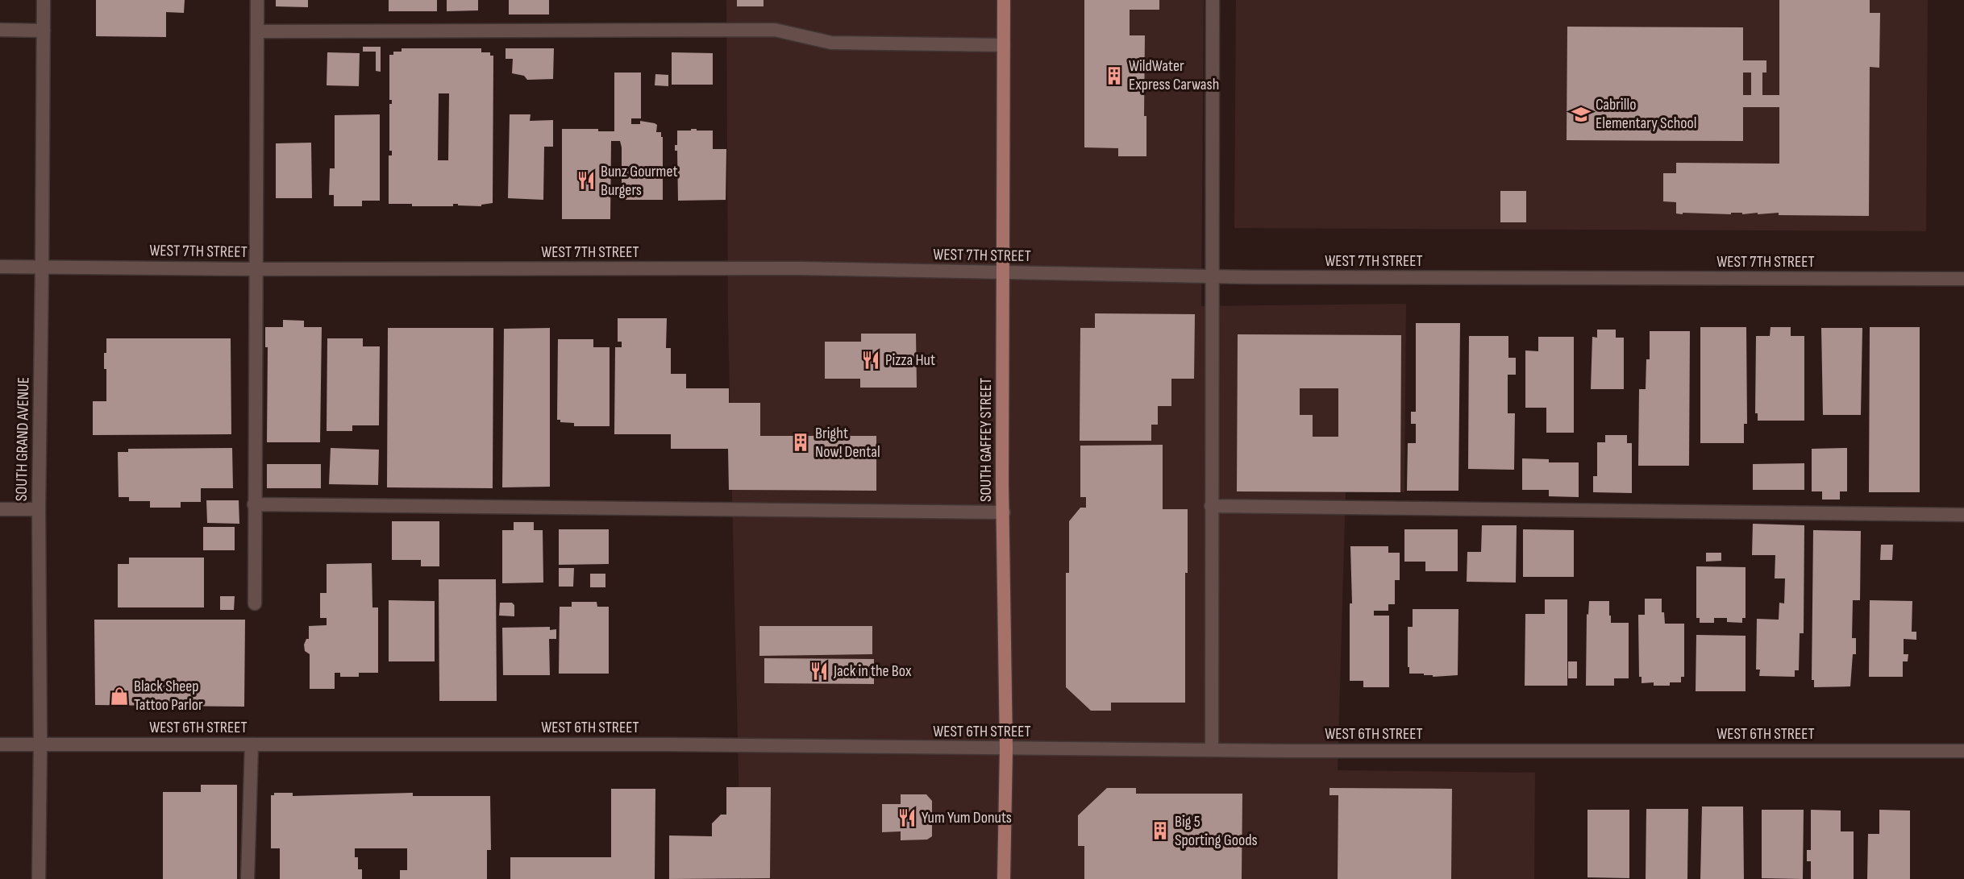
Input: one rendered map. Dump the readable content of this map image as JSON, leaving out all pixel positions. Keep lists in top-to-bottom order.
{
  "streets": {
    "main road": ["SOUTH GAFFEY STREET"],
    "street": ["WEST 7TH STREET", "SOUTH GRAND AVENUE", "WEST 6TH STREET"]
  },
  "crossings": [
    ["WEST 7TH STREET", "SOUTH GRAND AVENUE"],
    ["WEST 7TH STREET", "SOUTH GAFFEY STREET"],
    ["SOUTH GRAND AVENUE", "WEST 6TH STREET"],
    ["SOUTH GAFFEY STREET", "WEST 6TH STREET"]
  ],
  "places": {
    "building": ["WildWater Express Carwash", "Bright Now! Dental", "Big 5 Sporting Goods"],
    "school or university": ["Cabrillo Elementary School"],
    "restaurant": [
      "Bunz Gourmet Burgers",
      "Pizza Hut",
      "Jack in the Box",
      "Yum Yum Donuts"
    ],
    "shop": ["Black Sheep Tattoo Parlor"]
  }
}
